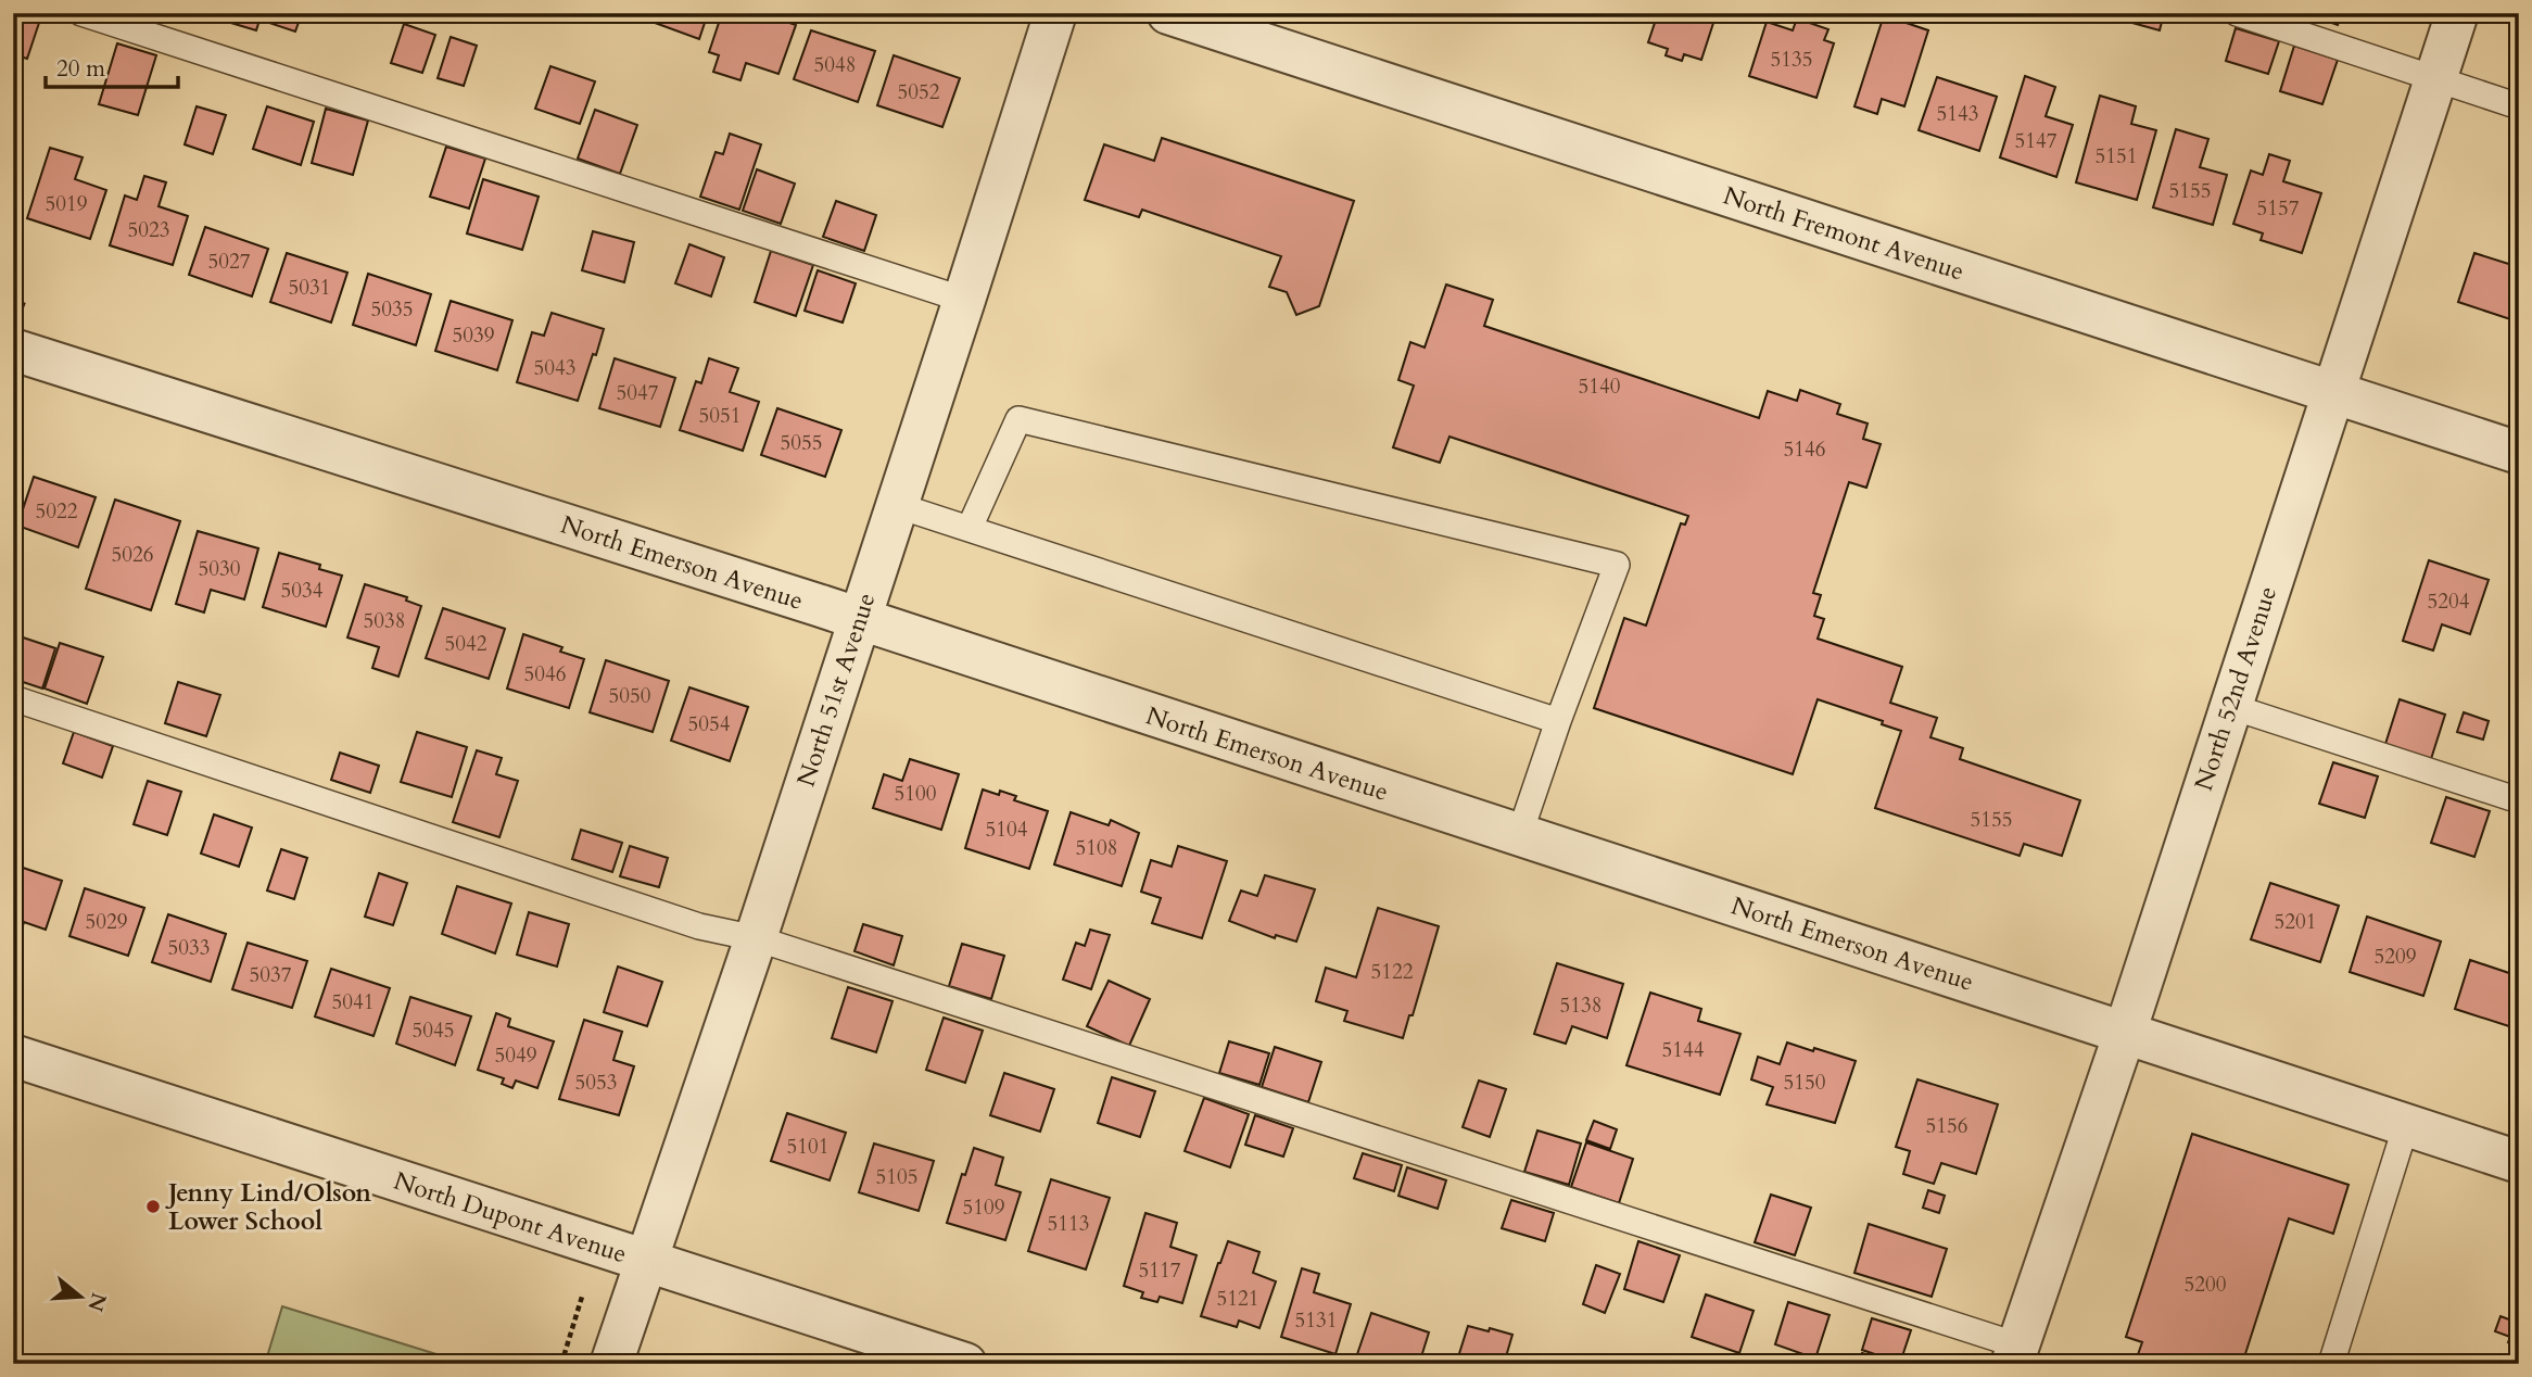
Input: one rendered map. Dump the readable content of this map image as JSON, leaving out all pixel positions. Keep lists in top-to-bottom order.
{
  "streets": {
    "street": [
      "North Fremont Avenue",
      "North Emerson Avenue",
      "North 52nd Avenue",
      "North 51st Avenue",
      "North Dupont Avenue"
    ]
  },
  "crossings": [
    ["North Fremont Avenue", "North 52nd Avenue"],
    ["North Emerson Avenue", "North 52nd Avenue"],
    ["North Emerson Avenue", "North 51st Avenue"],
    ["North 51st Avenue", "North Dupont Avenue"]
  ],
  "places": ["Jenny Lind/Olson Lower School"],
  "house_numbers": [
    "5135",
    "5048",
    "5052",
    "5143",
    "5147",
    "5151",
    "5155",
    "5019",
    "5157",
    "5023",
    "5027",
    "5031",
    "5035",
    "5039",
    "5043",
    "5140",
    "5047",
    "5051",
    "5055",
    "5146",
    "5022",
    "5026",
    "5030",
    "5034",
    "5204",
    "5038",
    "5042",
    "5046",
    "5050",
    "5054",
    "5100",
    "5155",
    "5104",
    "5108",
    "5029",
    "5201",
    "5033",
    "5209",
    "5122",
    "5037",
    "5041",
    "5138",
    "5045",
    "5144",
    "5049",
    "5053",
    "5150",
    "5156",
    "5101",
    "5105",
    "5109",
    "5113",
    "5117",
    "5200",
    "5121",
    "5131"
  ],
  "scale_bar": "20 m",
  "north": "right"
}
